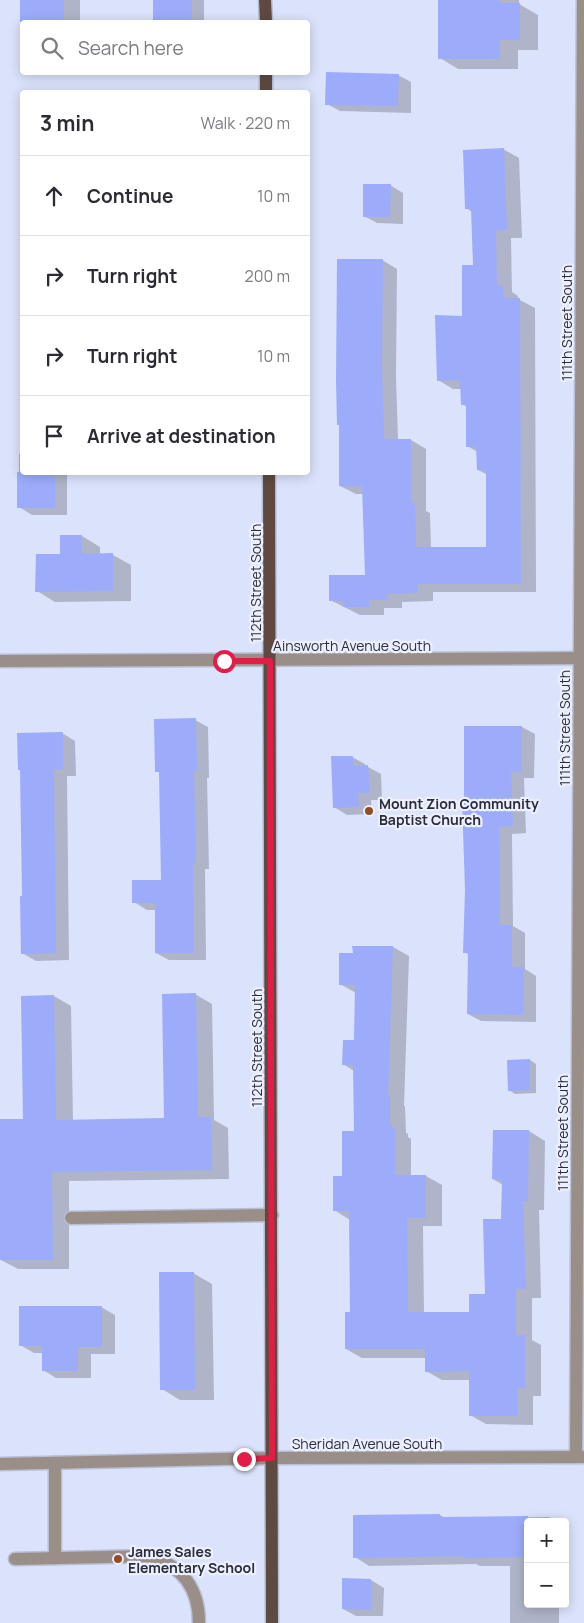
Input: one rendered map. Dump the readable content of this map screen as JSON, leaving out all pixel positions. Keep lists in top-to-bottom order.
{
  "streets": {
    "main road": ["112th Street South"],
    "street": ["111th Street South", "Ainsworth Avenue South", "Sheridan Avenue South"]
  },
  "crossings": [
    ["111th Street South", "Ainsworth Avenue South"],
    ["111th Street South", "Sheridan Avenue South"],
    ["112th Street South", "Ainsworth Avenue South"],
    ["112th Street South", "Sheridan Avenue South"]
  ],
  "places": ["Mount Zion Community Baptist Church", "James Sales Elementary School"],
  "page": {
    "search": "Search here",
    "heading": ["3 min", "Walk · 220 m"],
    "list": [
      ["Continue", "10 m"],
      ["Turn right", "200 m"],
      ["Turn right", "10 m"],
      "Arrive at destination"
    ],
    "map_buttons": ["+", "−"]
  }
}
